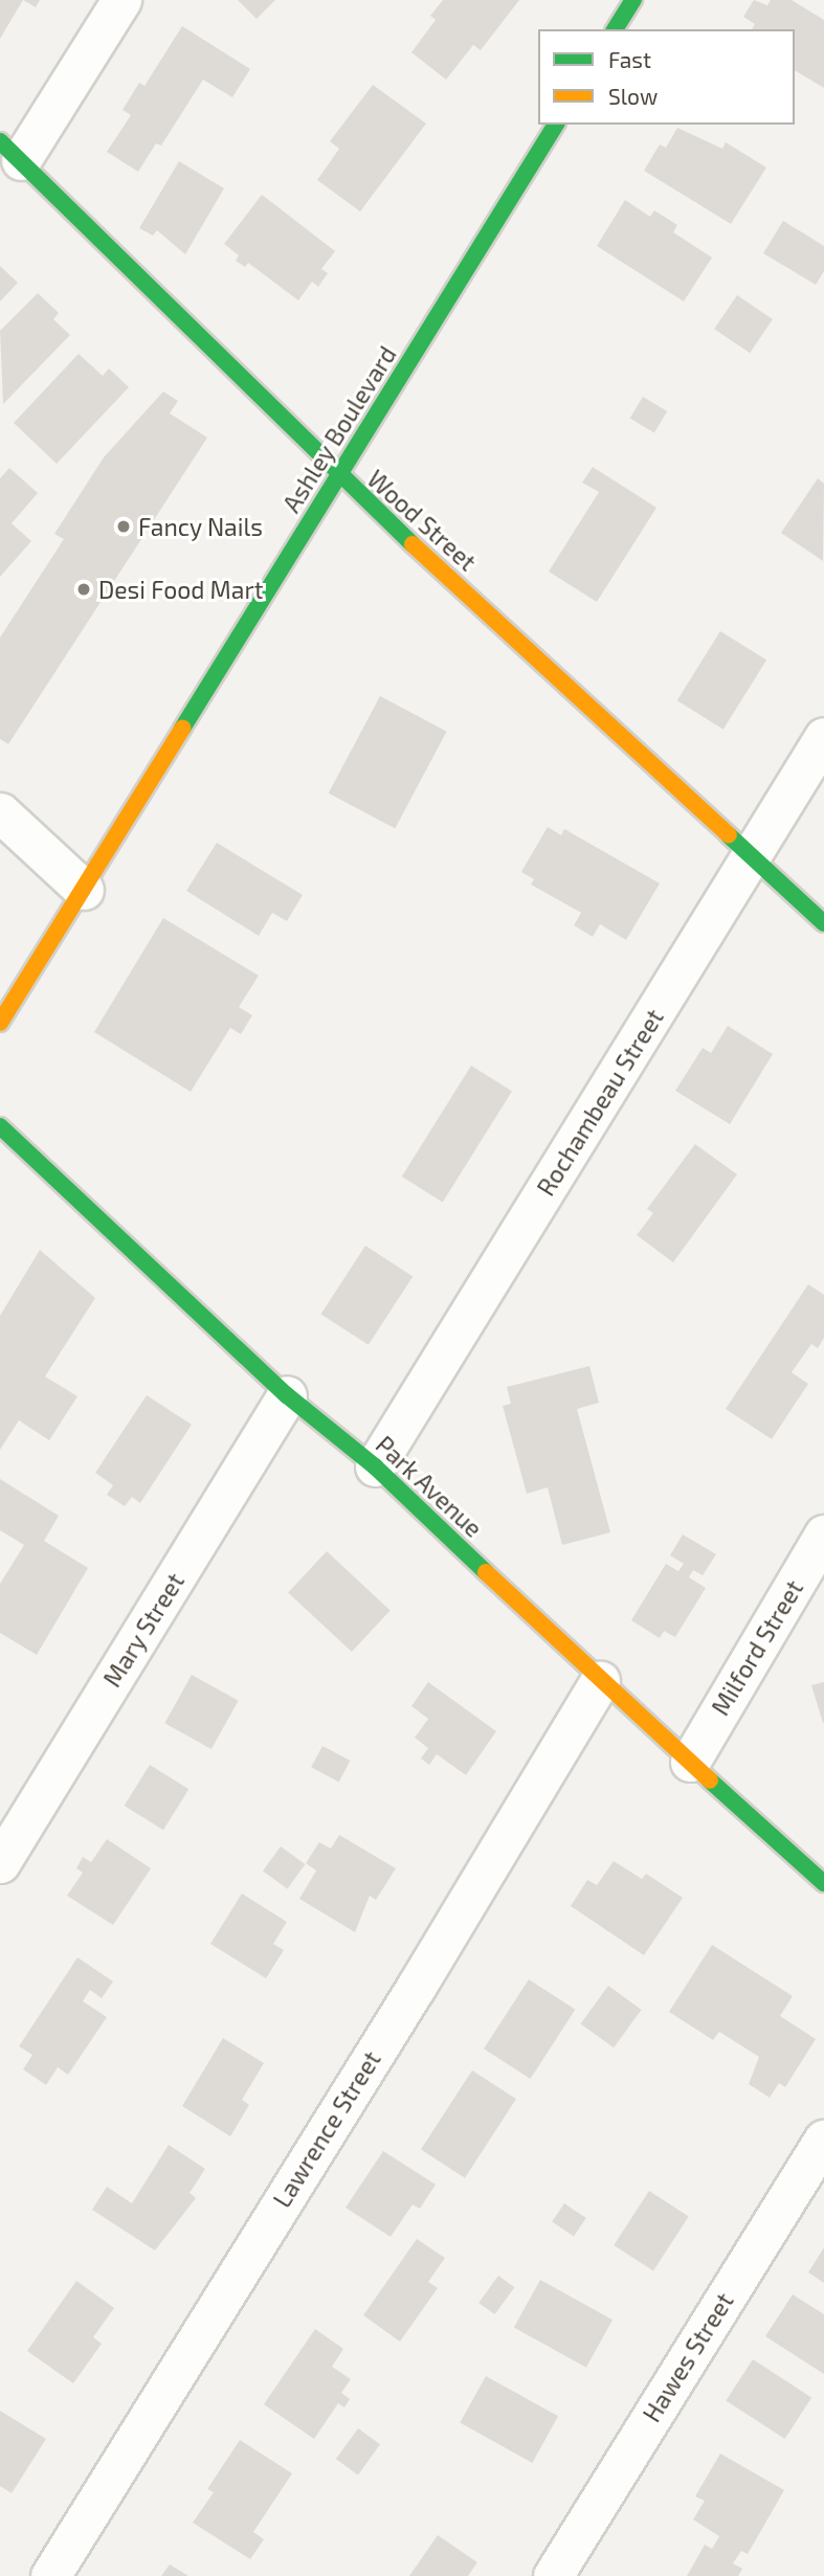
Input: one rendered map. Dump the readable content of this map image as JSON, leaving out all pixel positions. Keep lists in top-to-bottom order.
{
  "streets": {
    "street": [
      "Ashley Boulevard",
      "Wood Street",
      "Rochambeau Street",
      "Park Avenue",
      "Mary Street",
      "Milford Street",
      "Lawrence Street",
      "Hawes Street"
    ]
  },
  "crossings": [
    ["Ashley Boulevard", "Wood Street"],
    ["Wood Street", "Rochambeau Street"],
    ["Rochambeau Street", "Park Avenue"],
    ["Park Avenue", "Mary Street"],
    ["Park Avenue", "Milford Street"],
    ["Park Avenue", "Lawrence Street"]
  ],
  "places": ["Fancy Nails", "Desi Food Mart"],
  "legend": ["Fast", "Slow"]
}
